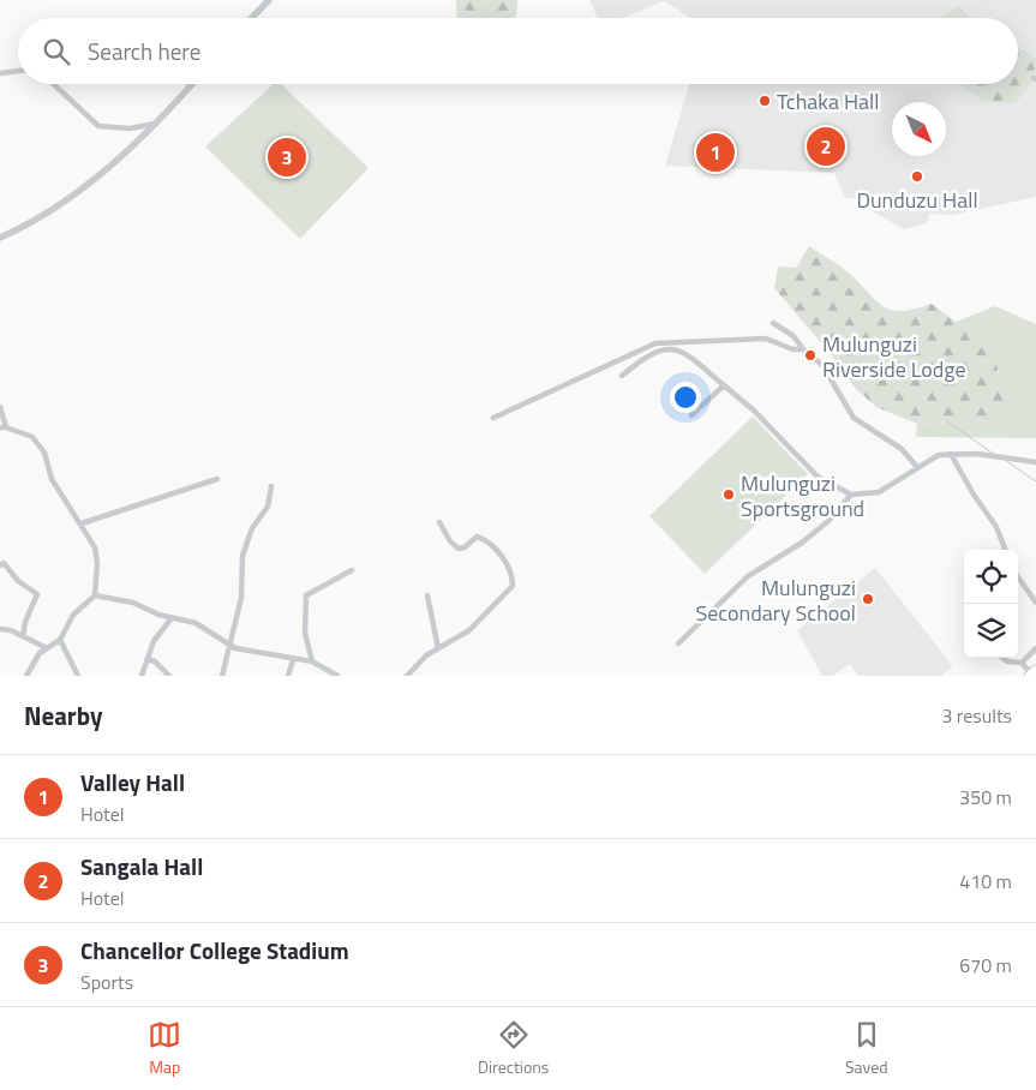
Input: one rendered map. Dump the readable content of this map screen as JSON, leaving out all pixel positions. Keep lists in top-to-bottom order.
{
  "places": [
    "Tchaka Hall",
    "Dunduzu Hall",
    "Mulunguzi Riverside Lodge",
    "Mulunguzi Sportsground",
    "Mulunguzi Secondary School"
  ],
  "north": "bottom right",
  "page": {
    "search": "Search here",
    "pins": ["2", "1", "3"],
    "heading": ["Nearby", "3 results"],
    "list": [
      {
        "mark": "1",
        "name": "Valley Hall",
        "note": "Hotel",
        "value": "350 m"
      },
      {
        "mark": "2",
        "name": "Sangala Hall",
        "note": "Hotel",
        "value": "410 m"
      },
      {
        "mark": "3",
        "name": "Chancellor College Stadium",
        "note": "Sports",
        "value": "670 m"
      }
    ],
    "nav": ["Map", "Directions", "Saved"]
  }
}
